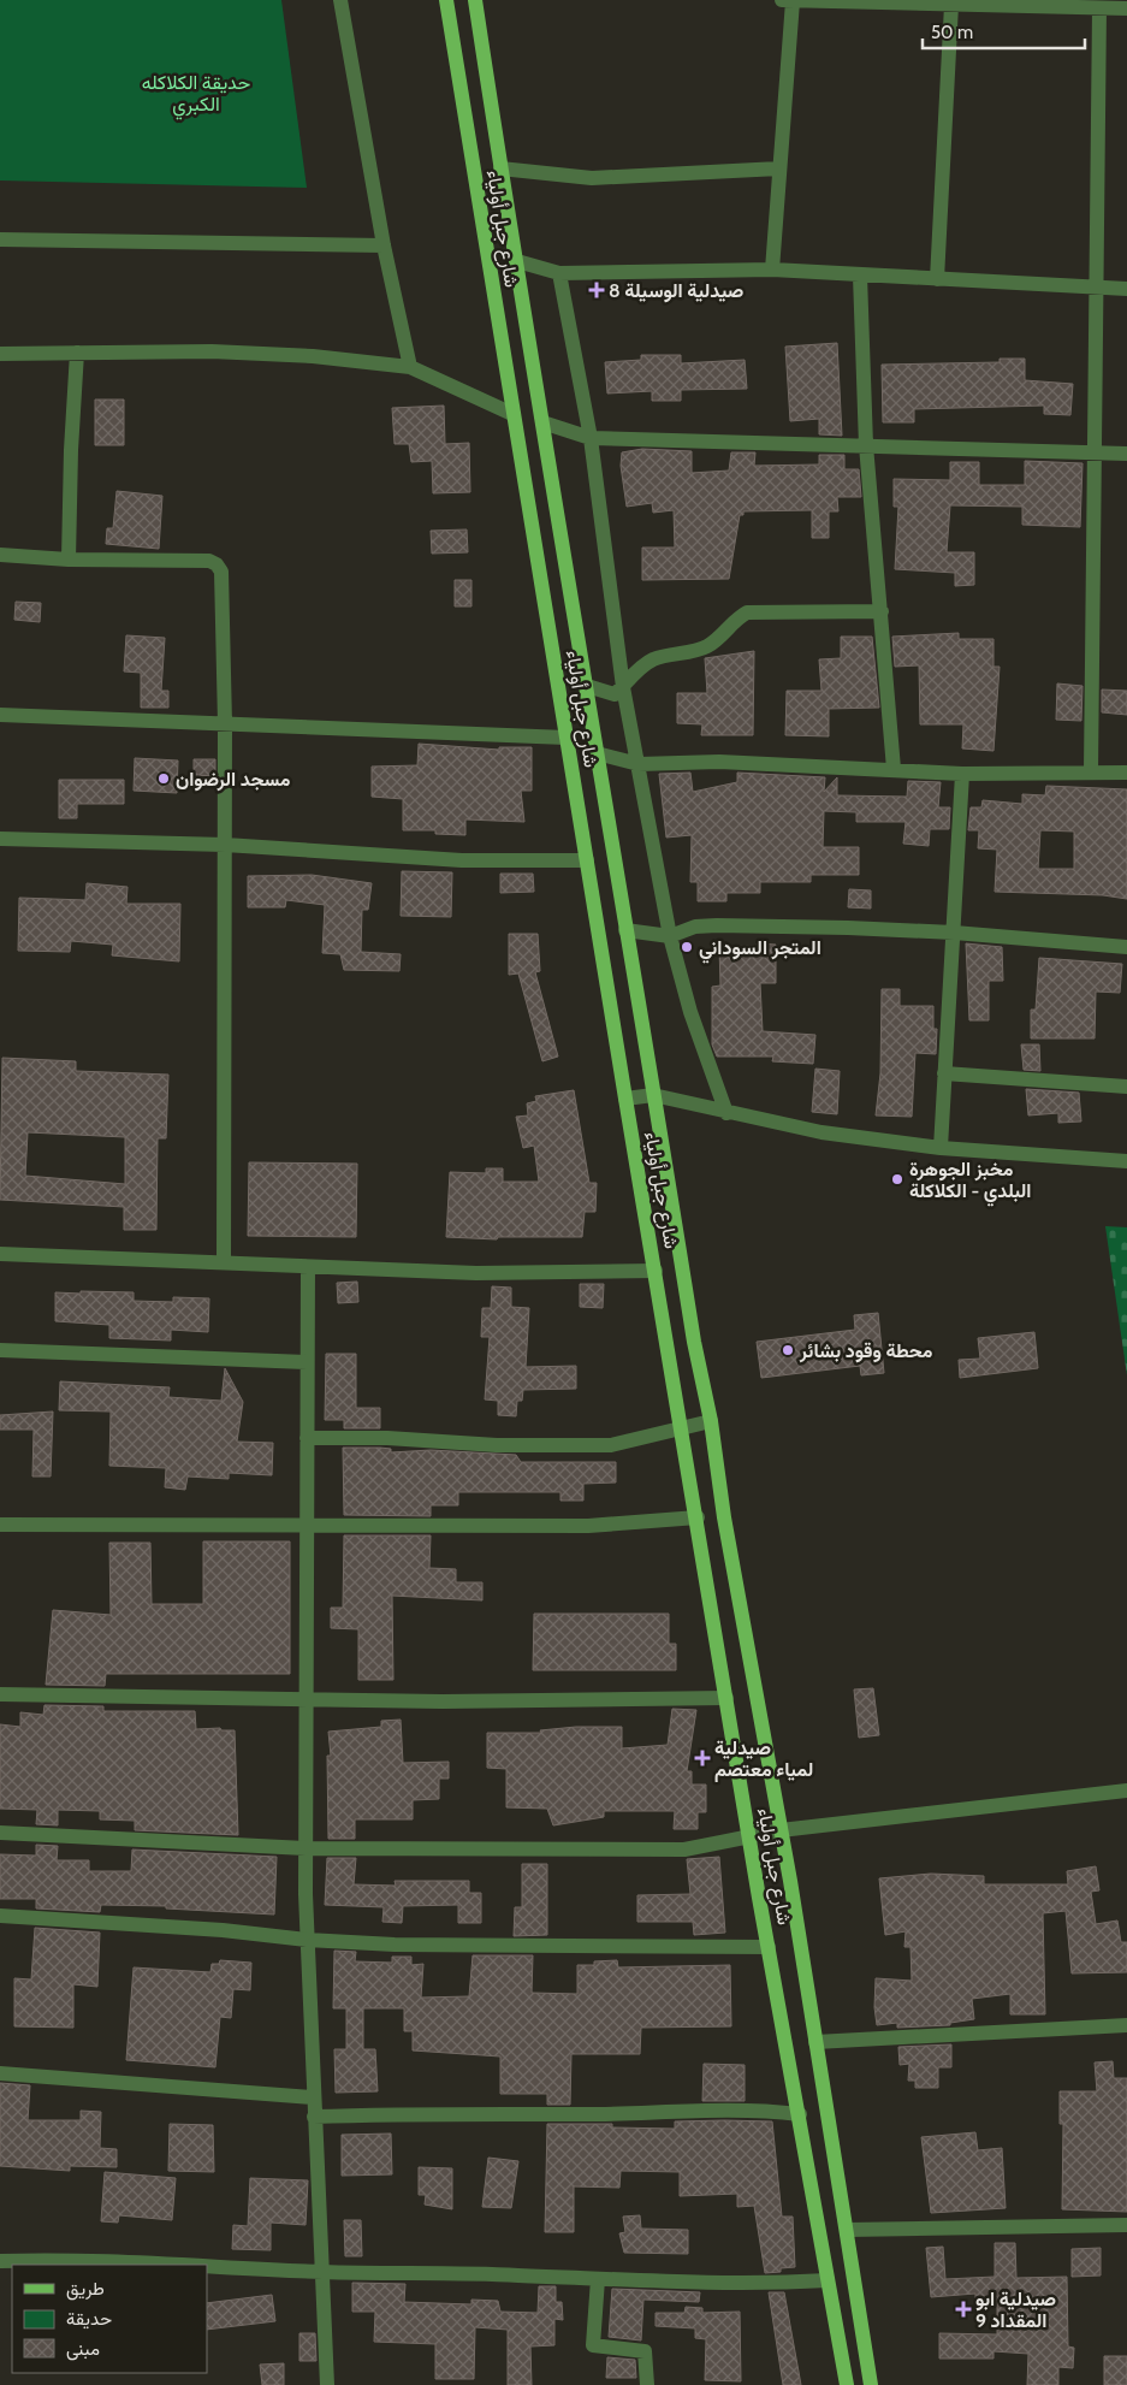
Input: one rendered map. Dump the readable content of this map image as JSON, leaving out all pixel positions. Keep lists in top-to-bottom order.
{
  "streets": {
    "main road": ["شارع جبل أولياء"]
  },
  "parks": ["حديقة الكلاكله الكبري"],
  "places": {
    "health": ["صيدلية الوسيلة 8", "صيدلية لمياء معتصم", "صيدلية ابو المقداد 9"],
    "other": [
      "مسجد الرضوان",
      "المتجر السوداني",
      "مخبز الجوهرة البلدي - الكلاكلة",
      "محطة وقود بشائر"
    ]
  },
  "legend": ["طريق", "حديقة", "مبنى"],
  "scale_bar": "50 m"
}
